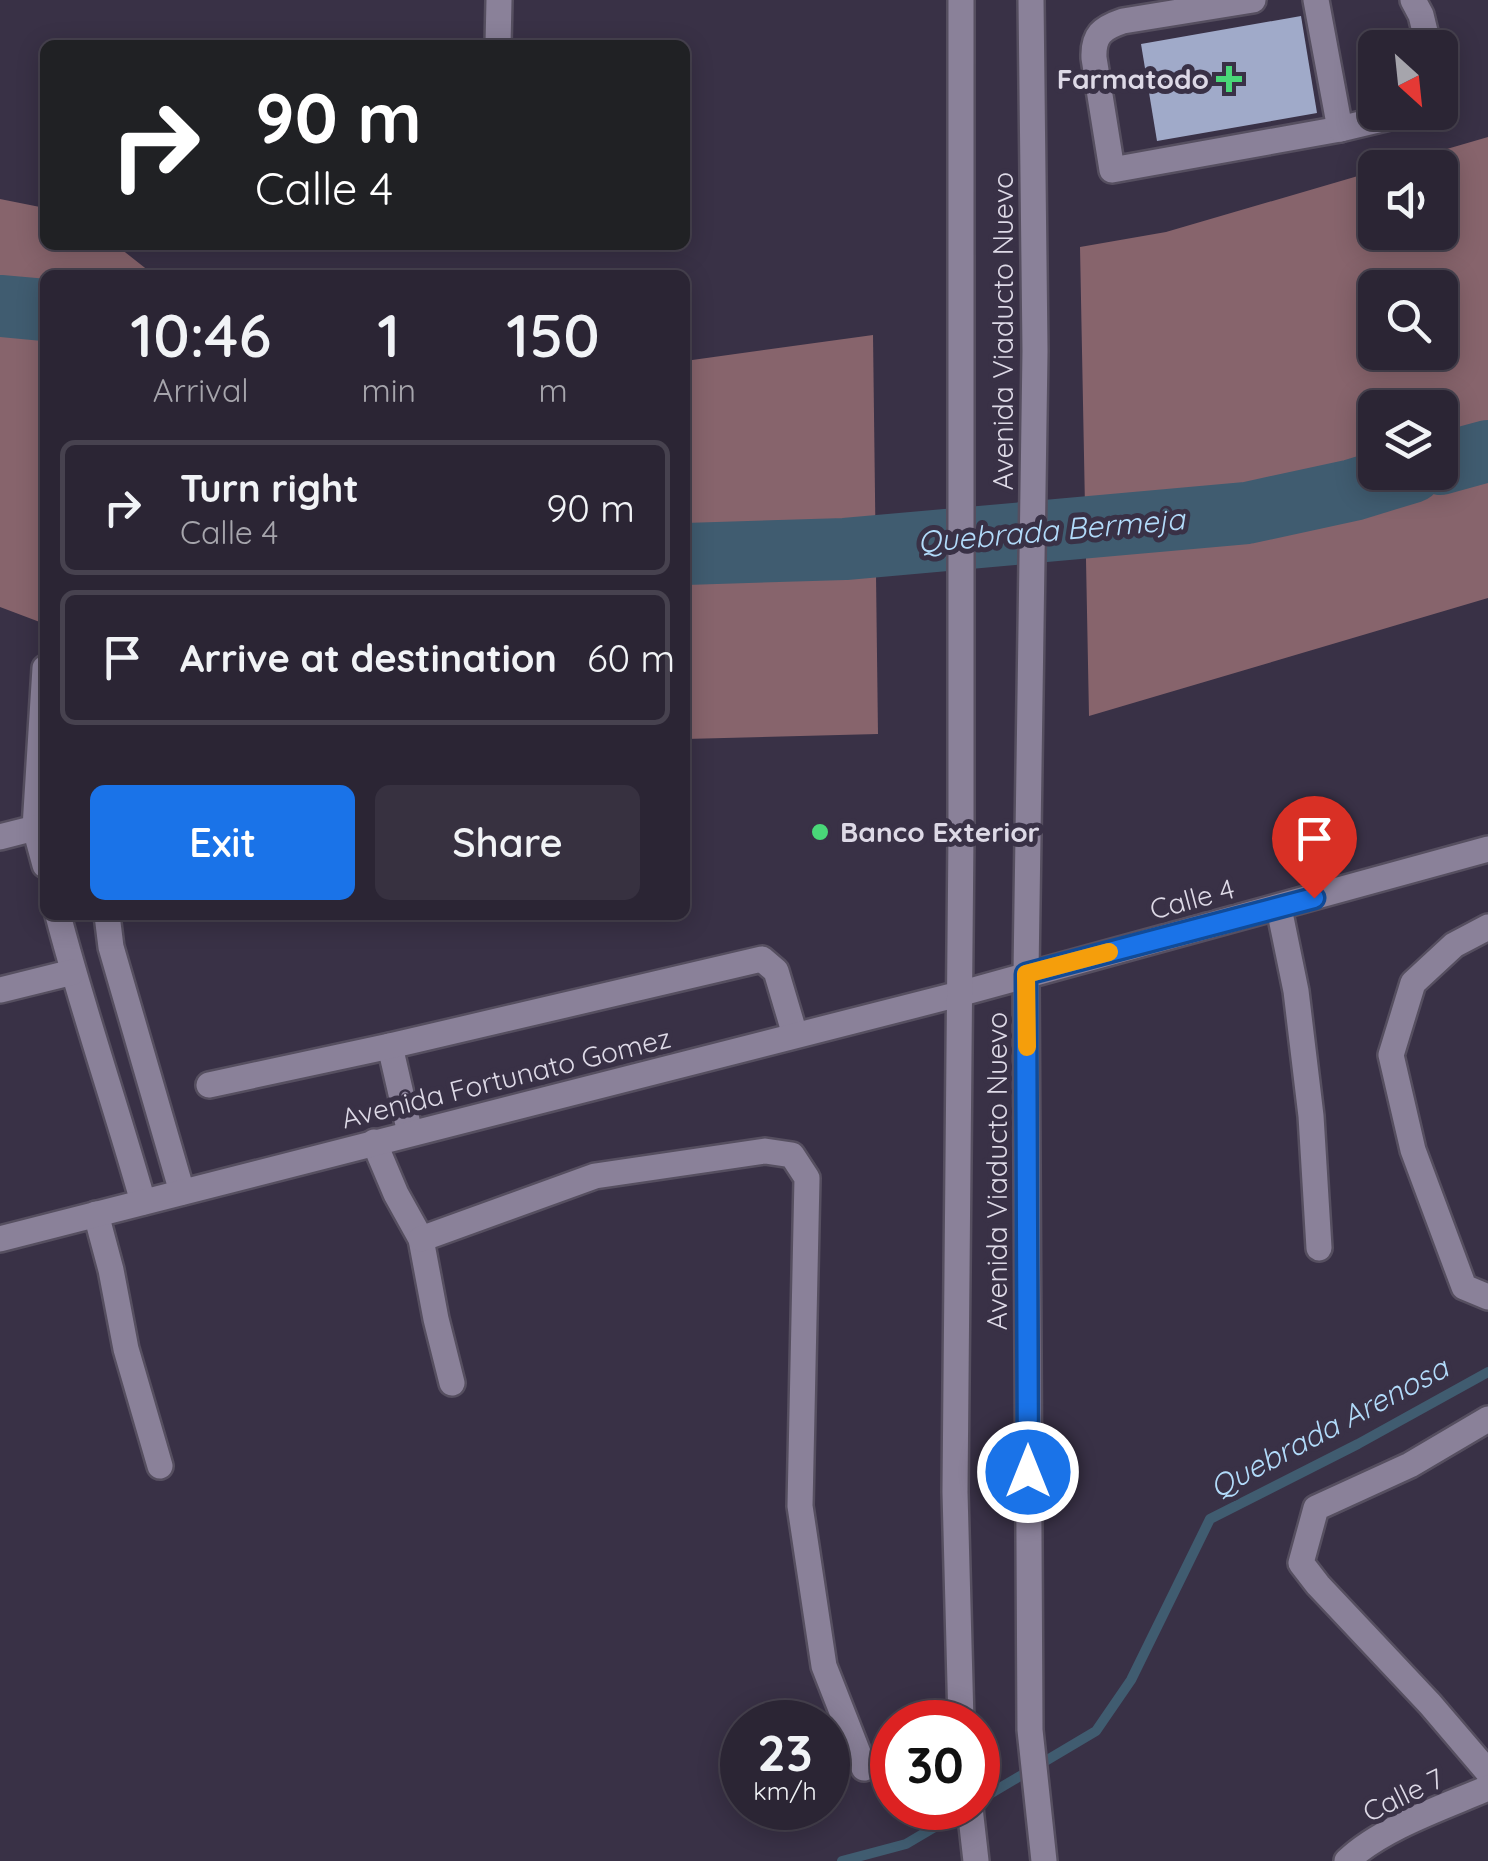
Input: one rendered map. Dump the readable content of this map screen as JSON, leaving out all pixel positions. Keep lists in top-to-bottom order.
{
  "streets": {
    "street": [
      "Avenida Viaducto Nuevo",
      "Calle 4",
      "Avenida Fortunato Gomez",
      "Calle 7"
    ]
  },
  "crossings": [
    ["Avenida Viaducto Nuevo", "Calle 4"],
    ["Avenida Viaducto Nuevo", "Avenida Fortunato Gomez"],
    ["Calle 4", "Avenida Fortunato Gomez"]
  ],
  "water": ["Quebrada Bermeja", "Quebrada Arenosa"],
  "places": {
    "health": ["Farmatodo"],
    "other": ["Banco Exterior"]
  },
  "north": "bottom right",
  "page": {
    "turn": ["90 m", "Calle 4"],
    "eta": [
      "10:46",
      "Arrival",
      "1",
      "min",
      "150",
      "m"
    ],
    "list": [
      {
        "name": "Turn right",
        "note": "Calle 4",
        "value": "90 m"
      },
      {
        "name": "Arrive at destination",
        "value": "60 m"
      }
    ],
    "buttons": ["Exit", "Share"],
    "speed": "23 km/h",
    "limit": "30"
  }
}
